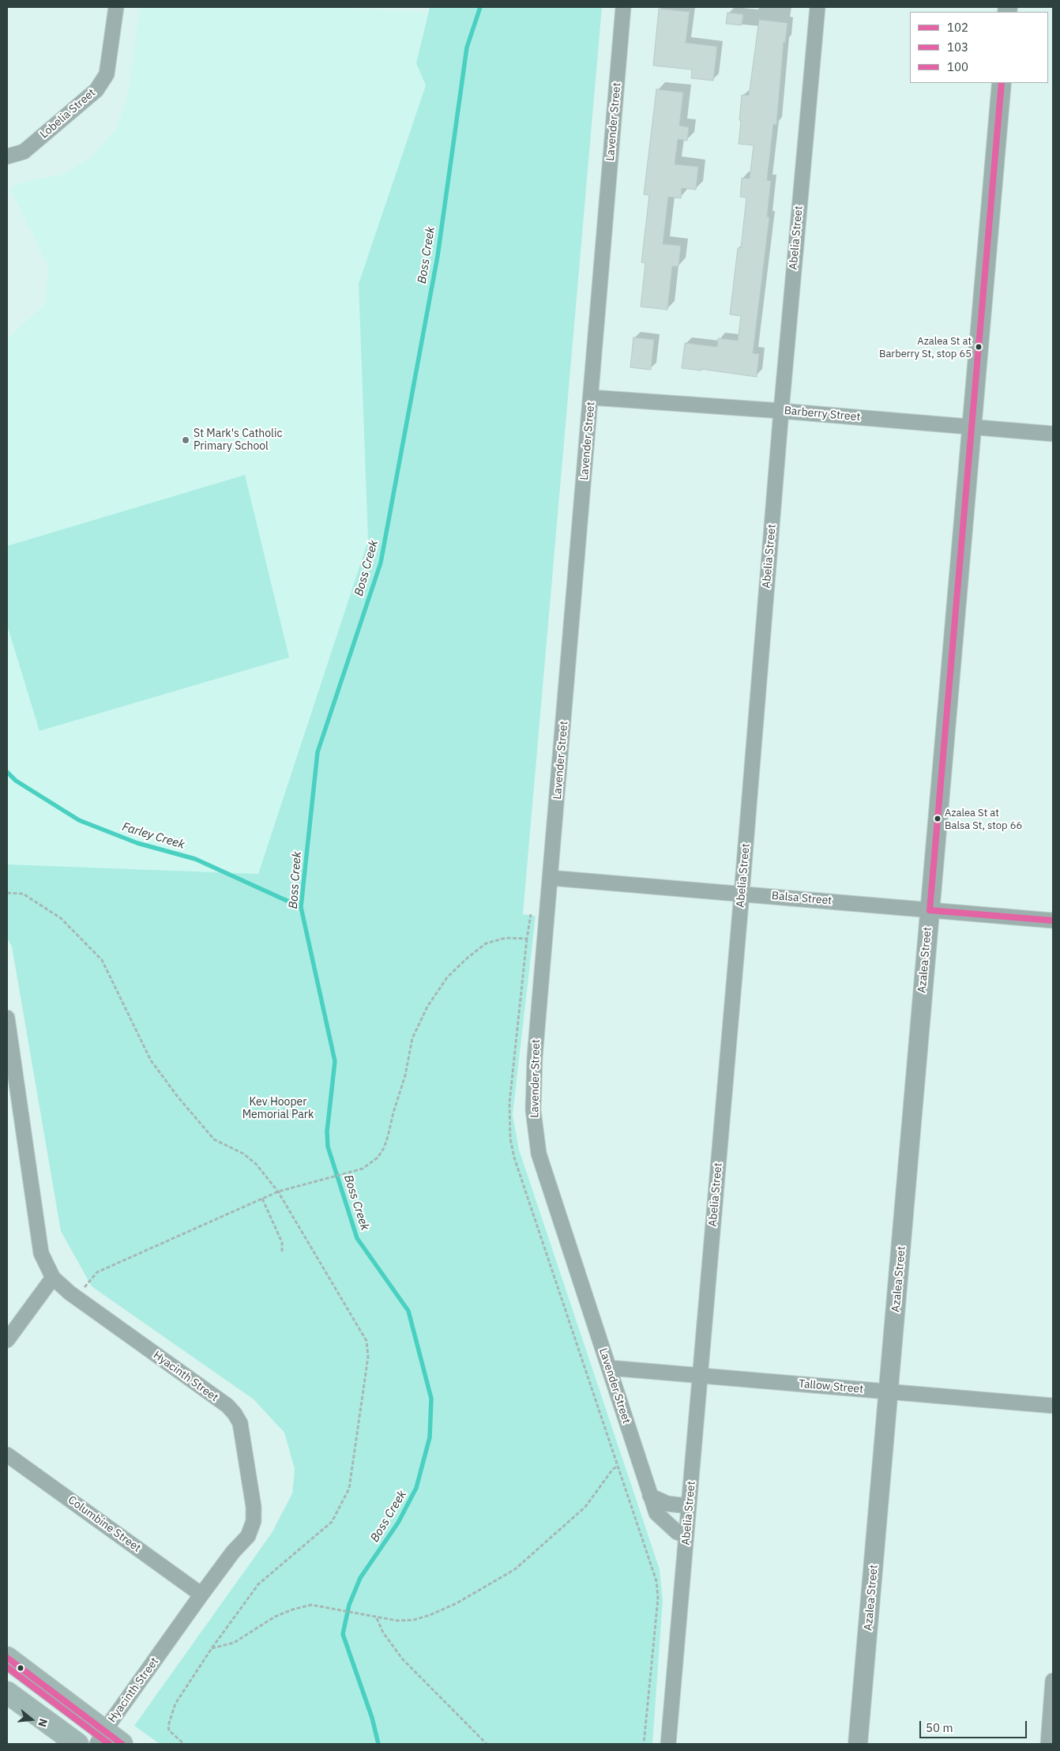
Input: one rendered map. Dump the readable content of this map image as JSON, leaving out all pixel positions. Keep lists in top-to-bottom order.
{
  "streets": {
    "street": [
      "Lobelia Street",
      "Lavender Street",
      "Abelia Street",
      "Barberry Street",
      "Balsa Street",
      "Azalea Street",
      "Hyacinth Street",
      "Tallow Street",
      "Columbine Street"
    ]
  },
  "crossings": [
    ["Lavender Street", "Abelia Street"],
    ["Lavender Street", "Barberry Street"],
    ["Lavender Street", "Balsa Street"],
    ["Lavender Street", "Tallow Street"],
    ["Abelia Street", "Barberry Street"],
    ["Abelia Street", "Balsa Street"],
    ["Abelia Street", "Tallow Street"],
    ["Barberry Street", "Azalea Street"],
    ["Balsa Street", "Azalea Street"],
    ["Azalea Street", "Tallow Street"],
    ["Hyacinth Street", "Columbine Street"]
  ],
  "water": ["Boss Creek", "Farley Creek"],
  "parks": ["Kev Hooper Memorial Park"],
  "places": ["Azalea St at Barberry St, stop 65", "St Mark's Catholic Primary School", "Azalea St at Balsa St, stop 66"],
  "lines": ["transit line 102", "transit line 103", "transit line 100"],
  "legend": ["102", "103", "100"],
  "scale_bar": "50 m",
  "north": "right"
}
